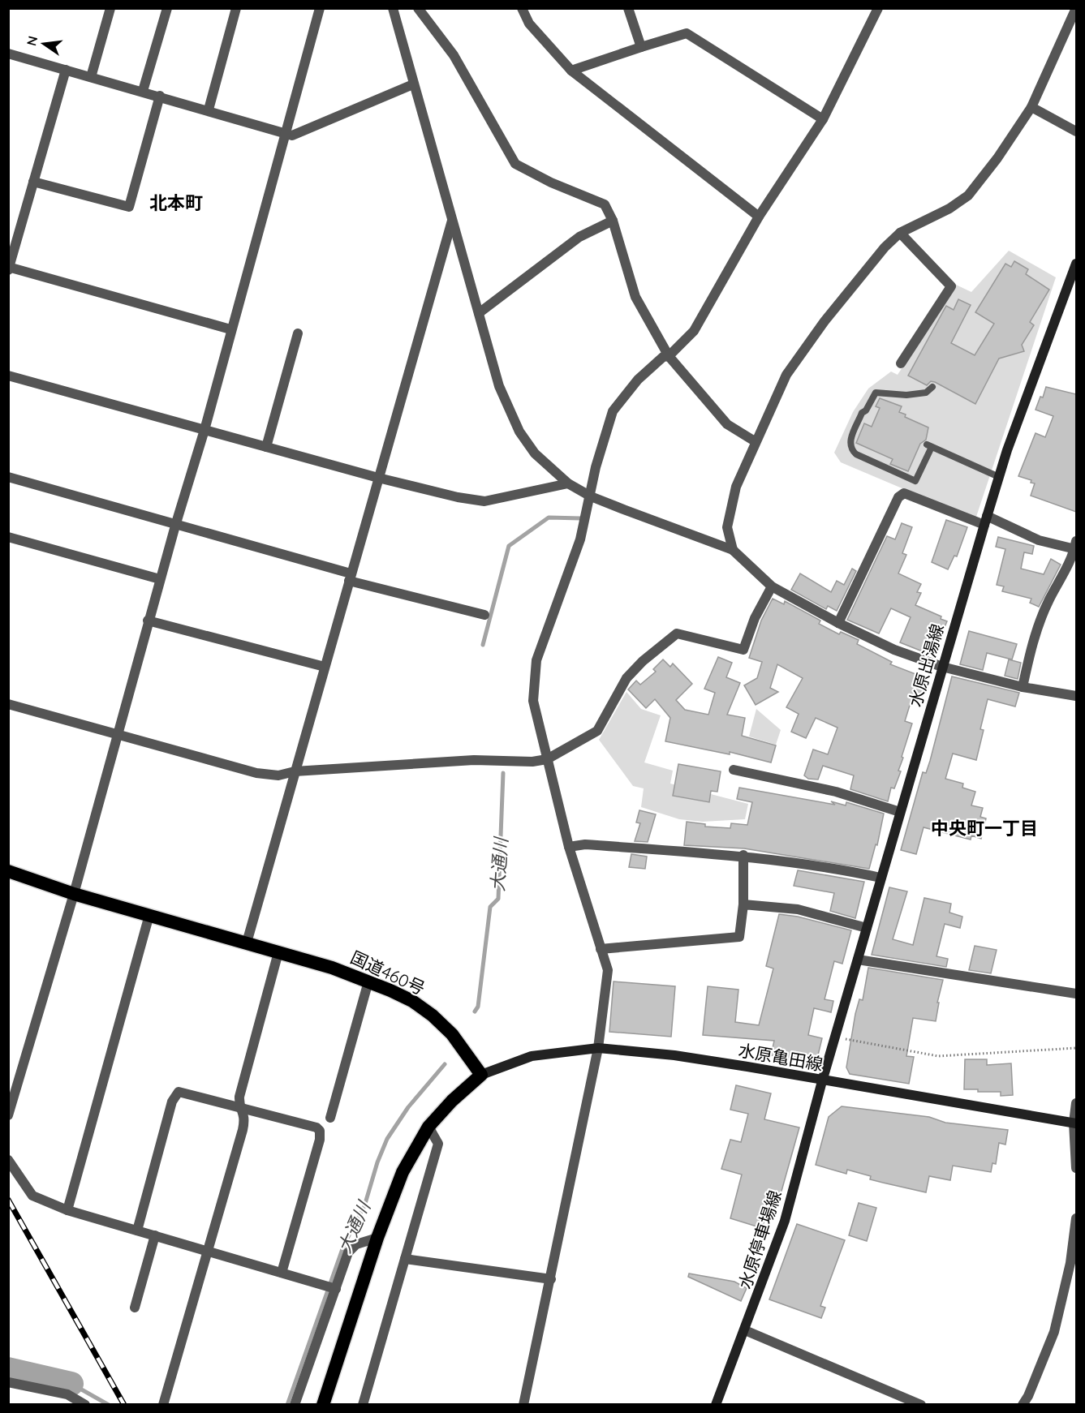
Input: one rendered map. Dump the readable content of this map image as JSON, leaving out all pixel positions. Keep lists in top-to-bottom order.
{
  "streets": {
    "highway": ["国道460号"],
    "main road": ["水原出湯線", "水原亀田線", "水原停車場線"]
  },
  "crossings": [
    ["水原出湯線", "水原亀田線"],
    ["水原出湯線", "水原停車場線"],
    ["国道460号", "水原亀田線"],
    ["水原亀田線", "水原停車場線"]
  ],
  "districts": ["北本町", "中央町一丁目"],
  "water": ["大通川"],
  "north": "left"
}
